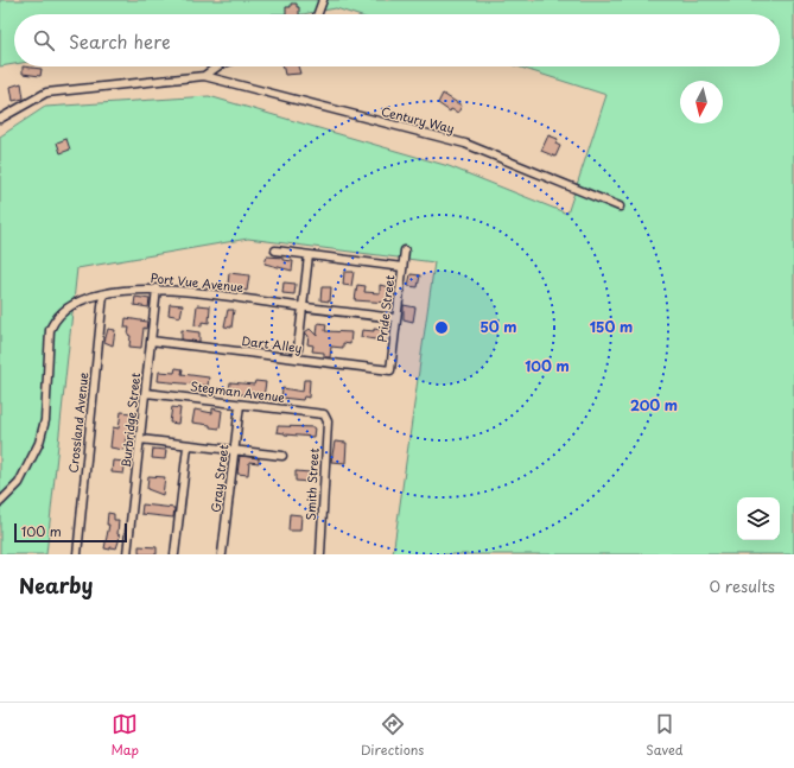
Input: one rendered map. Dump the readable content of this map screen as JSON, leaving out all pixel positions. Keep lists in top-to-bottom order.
{
  "streets": {
    "street": [
      "Century Way",
      "Port Vue Avenue",
      "Pride Street",
      "Dart Alley",
      "Stegman Avenue",
      "Burbridge Street",
      "Crossland Avenue",
      "Gray Street",
      "Smith Street"
    ]
  },
  "crossings": [
    ["Port Vue Avenue", "Pride Street"],
    ["Port Vue Avenue", "Burbridge Street"],
    ["Port Vue Avenue", "Crossland Avenue"],
    ["Pride Street", "Dart Alley"],
    ["Dart Alley", "Burbridge Street"],
    ["Stegman Avenue", "Burbridge Street"],
    ["Stegman Avenue", "Gray Street"],
    ["Stegman Avenue", "Smith Street"]
  ],
  "scale_bar": "100 m",
  "north": "bottom",
  "page": {
    "search": "Search here",
    "scale": "100 m",
    "heading": ["Nearby", "0 results"],
    "nav": ["Map", "Directions", "Saved"]
  },
  "rings": [
    "50 m",
    "150 m",
    "100 m",
    "200 m"
  ]
}
